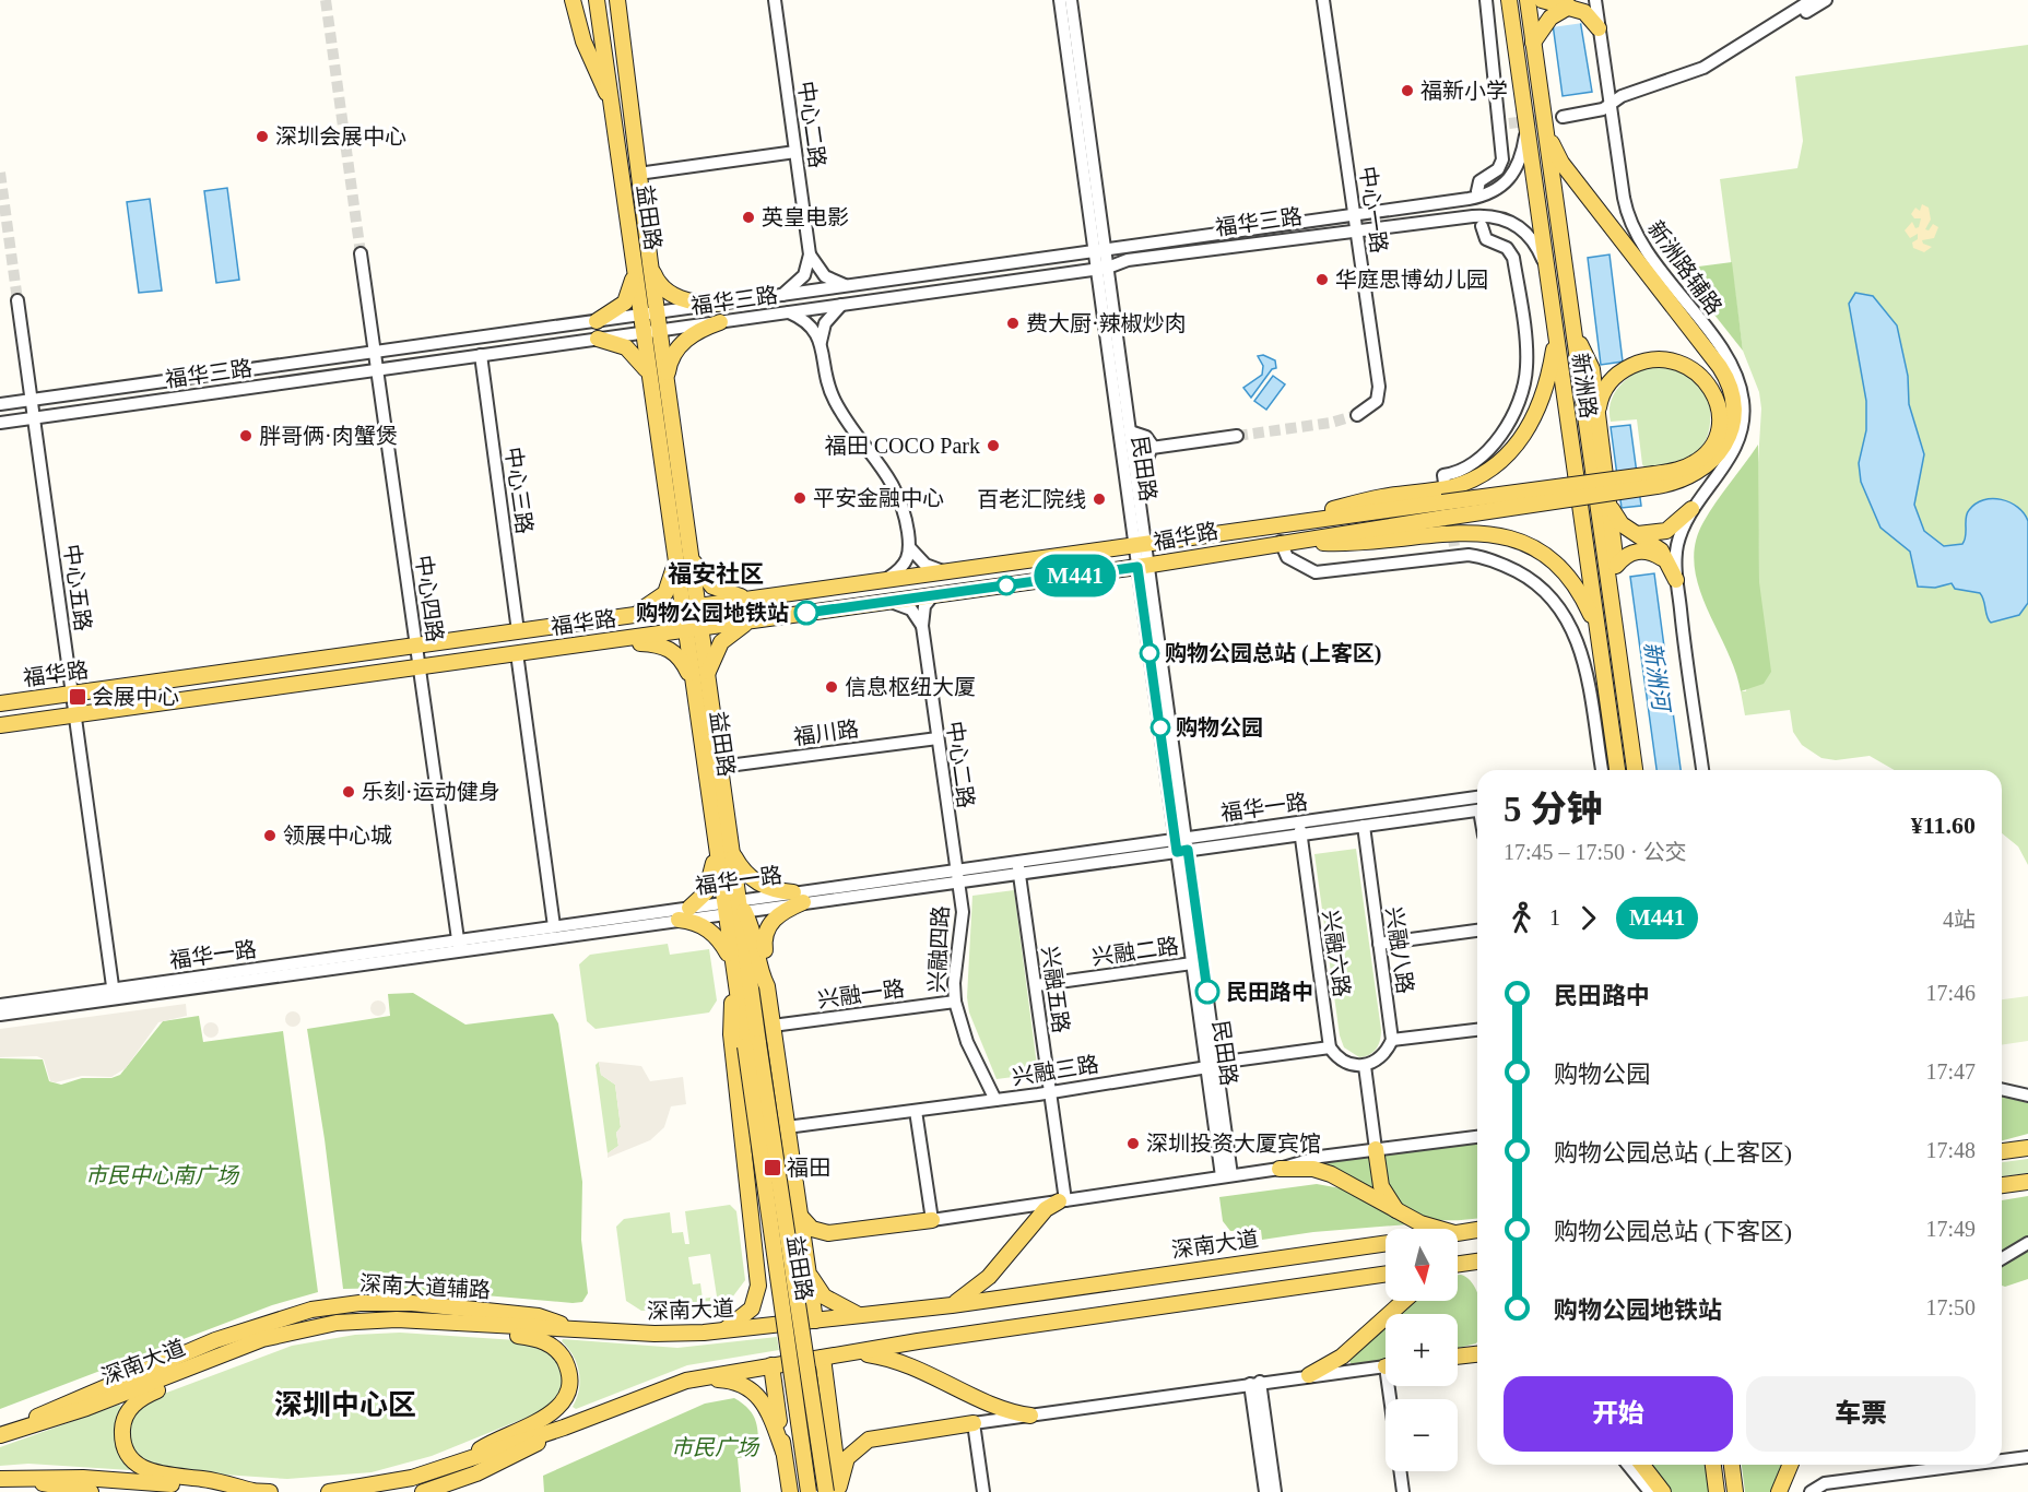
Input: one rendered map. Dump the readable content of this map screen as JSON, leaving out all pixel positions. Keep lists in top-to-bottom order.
{
  "streets": {
    "main road": [
      "益田路",
      "新洲路",
      "福华路",
      "深南大道",
      "深南大道辅路"
    ],
    "street": [
      "中心二路",
      "中心一路",
      "福华三路",
      "新洲路辅路",
      "民田路",
      "中心三路",
      "中心五路",
      "中心四路",
      "福川路",
      "福华一路",
      "兴融四路",
      "兴融八路",
      "兴融二路",
      "兴融六路",
      "兴融五路",
      "兴融一路",
      "兴融三路"
    ]
  },
  "crossings": [
    ["中心二路", "福华三路"],
    ["中心二路", "福华路"],
    ["中心二路", "福川路"],
    ["中心二路", "福华一路"],
    ["中心二路", "兴融四路"],
    ["中心一路", "福华三路"],
    ["益田路", "福华三路"],
    ["益田路", "福华路"],
    ["益田路", "福川路"],
    ["益田路", "福华一路"],
    ["福华三路", "新洲路"],
    ["福华三路", "民田路"],
    ["福华三路", "中心三路"],
    ["福华三路", "中心五路"],
    ["福华三路", "中心四路"],
    ["民田路", "福华路"],
    ["民田路", "福华一路"],
    ["民田路", "兴融二路"],
    ["民田路", "兴融三路"],
    ["中心三路", "福华路"],
    ["福华路", "中心五路"],
    ["福华路", "中心四路"],
    ["中心五路", "福华一路"],
    ["中心四路", "福华一路"],
    ["福华一路", "兴融四路"],
    ["福华一路", "兴融八路"],
    ["福华一路", "兴融六路"],
    ["福华一路", "兴融五路"],
    ["兴融四路", "兴融一路"],
    ["兴融四路", "兴融三路"],
    ["兴融二路", "兴融五路"],
    ["兴融六路", "兴融三路"],
    ["兴融五路", "兴融三路"],
    ["深南大道", "深南大道辅路"]
  ],
  "districts": ["福安社区", "深圳中心区"],
  "water": ["新洲河"],
  "parks": ["市民中心南广场", "市民广场"],
  "places": {
    "other": [
      "福新小学",
      "深圳会展中心",
      "英皇电影",
      "华庭思博幼儿园",
      "费大厨·辣椒炒肉",
      "胖哥俩·肉蟹煲",
      "福田 COCO Park",
      "平安金融中心",
      "百老汇院线",
      "购物公园地铁站",
      "购物公园总站 (上客区)",
      "信息枢纽大厦",
      "购物公园",
      "乐刻·运动健身",
      "领展中心城",
      "民田路中",
      "深圳投资大厦宾馆"
    ],
    "transit": ["会展中心", "福田"]
  },
  "lines": ["bus line M441"],
  "north": "bottom",
  "page": {
    "on_map": "M441",
    "heading": ["5 分钟", "17:45 – 17:50 · 公交", "¥11.60"],
    "legs": ["1", "M441", "4站"],
    "list": [
      {
        "name": "民田路中",
        "value": "17:46"
      },
      {
        "name": "购物公园",
        "value": "17:47"
      },
      {
        "name": "购物公园总站 (上客区)",
        "value": "17:48"
      },
      {
        "name": "购物公园总站 (下客区)",
        "value": "17:49"
      },
      {
        "name": "购物公园地铁站",
        "value": "17:50"
      }
    ],
    "map_buttons": ["+", "−"],
    "buttons": ["开始", "车票"]
  }
}
